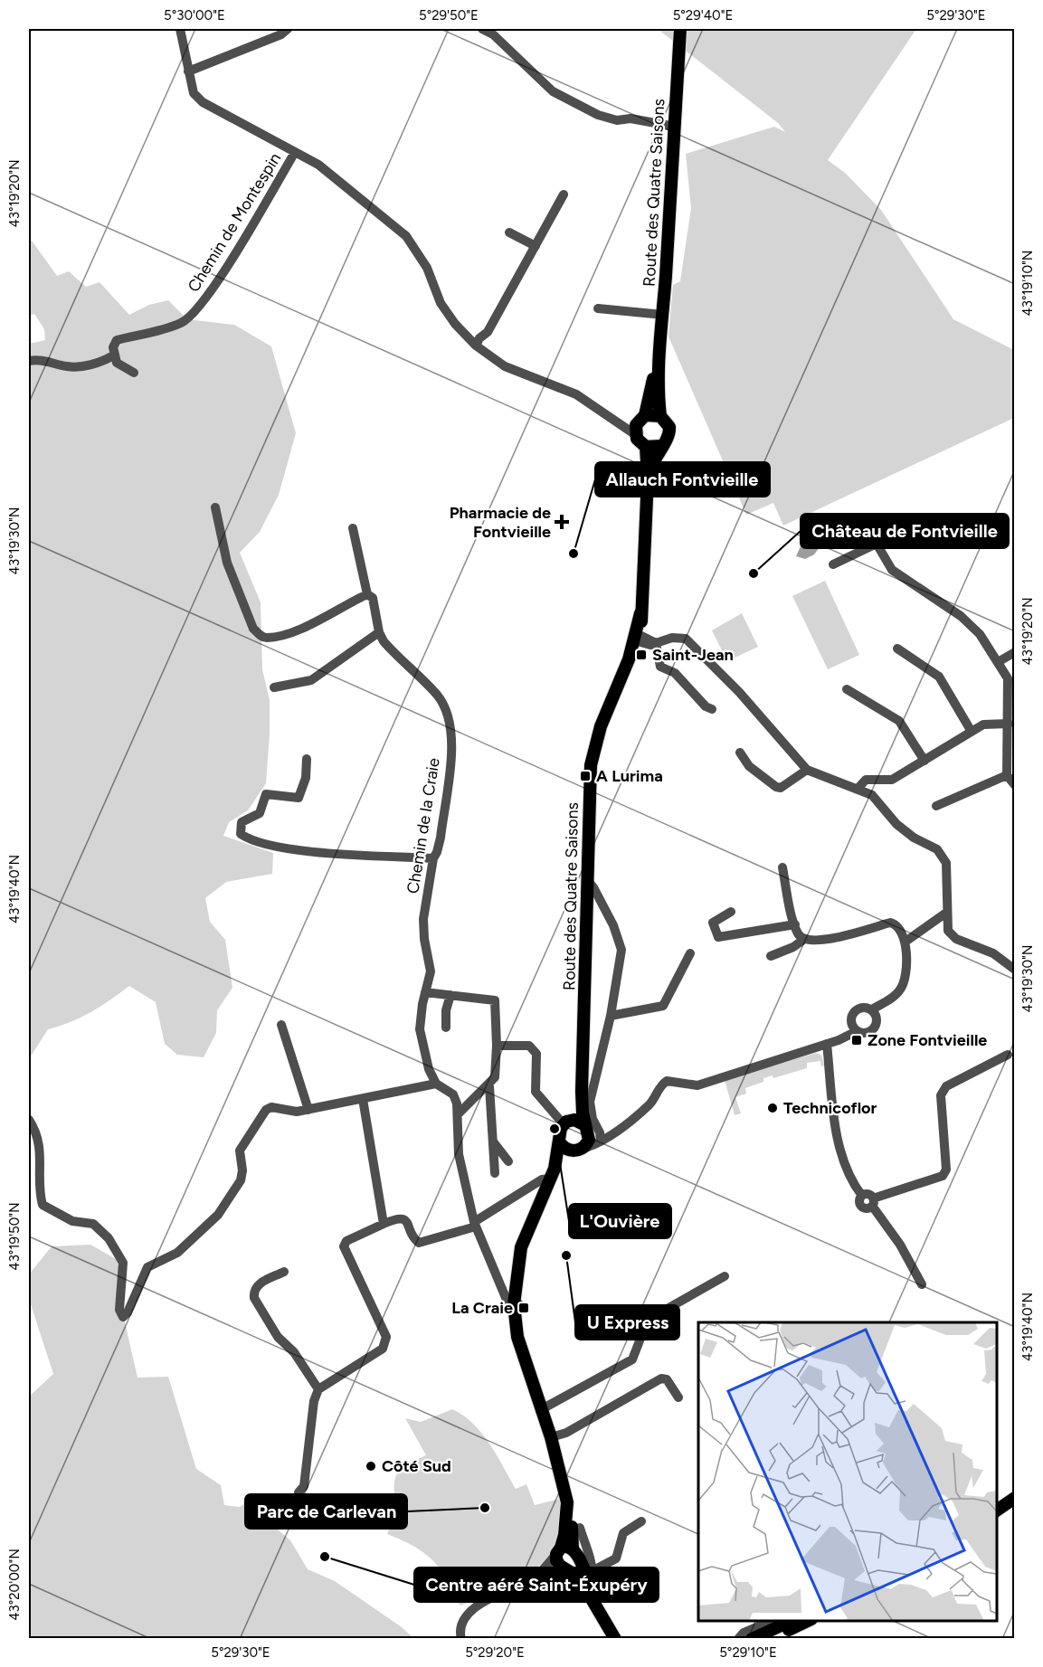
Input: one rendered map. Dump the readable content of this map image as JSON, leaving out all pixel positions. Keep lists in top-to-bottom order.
{
  "streets": {
    "main road": ["Route des Quatre Saisons"],
    "street": ["Chemin de Montespin", "Chemin de la Craie"]
  },
  "crossings": [
    ["Route des Quatre Saisons", "Chemin de la Craie"]
  ],
  "places": {
    "health": ["Pharmacie de Fontvieille"],
    "other": [
      "Allauch Fontvieille",
      "Château de Fontvieille",
      "Technicoflor",
      "L'Ouvière",
      "U Express",
      "Côté Sud",
      "Parc de Carlevan",
      "Centre aéré Saint-Éxupéry"
    ],
    "transit": [
      "Saint-Jean",
      "A Lurima",
      "Zone Fontvieille",
      "La Craie"
    ]
  },
  "coordinates": [
    "5°30'00\"E",
    "5°29'50\"E",
    "5°29'40\"E",
    "5°29'30\"E",
    "43°19'20\"N",
    "43°19'10\"N",
    "43°19'30\"N",
    "43°19'40\"N",
    "43°19'50\"N",
    "43°20'00\"N",
    "5°29'20\"E",
    "5°29'10\"E"
  ]
}
